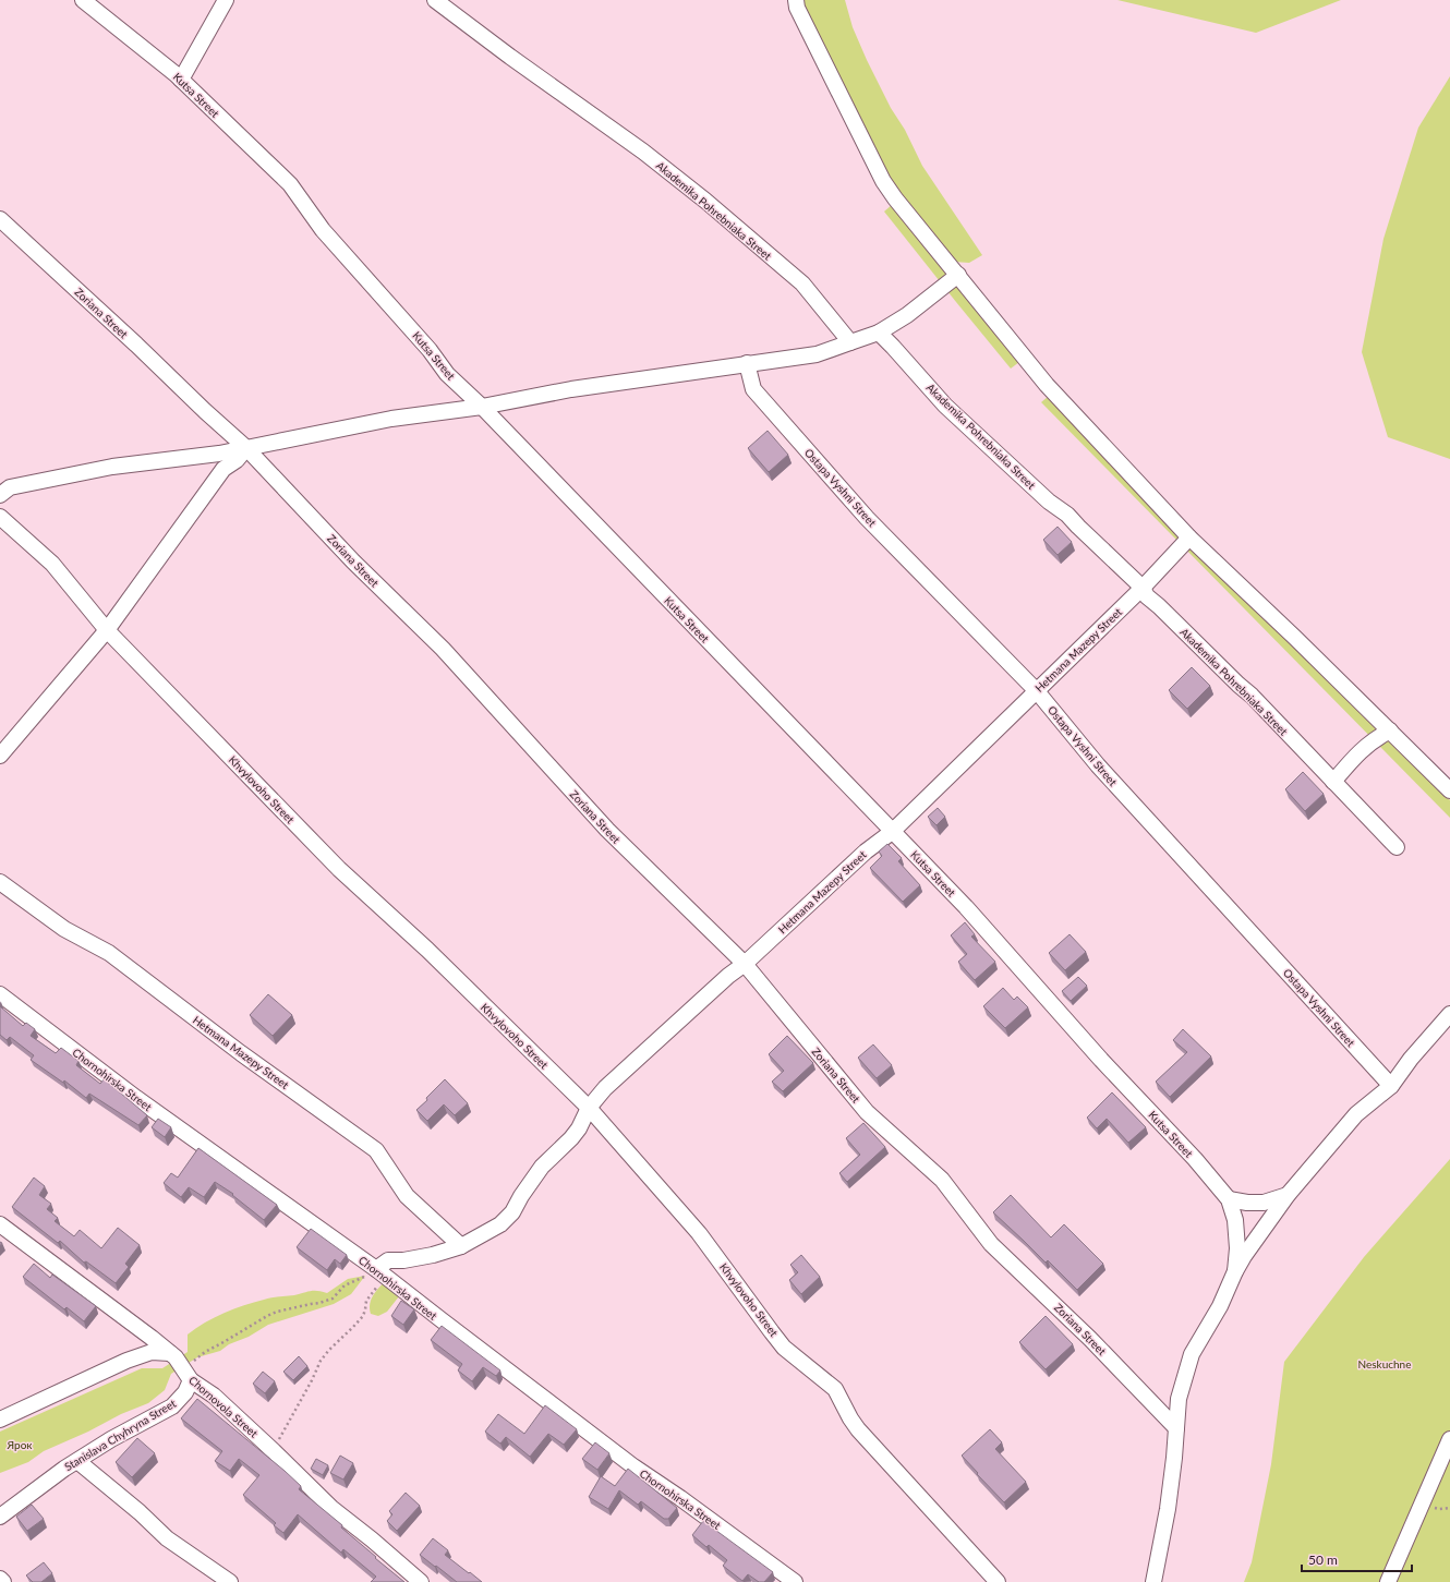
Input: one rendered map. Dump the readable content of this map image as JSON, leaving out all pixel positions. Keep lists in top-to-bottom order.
{
  "streets": {
    "street": [
      "Kutsa Street",
      "Akademika Pohrebniaka Street",
      "Zoriana Street",
      "Ostapa Vyshni Street",
      "Hetmana Mazepy Street",
      "Khvylovoho Street",
      "Chornohirska Street",
      "Chornovola Street",
      "Stanislava Chyhryna Street"
    ]
  },
  "crossings": [
    ["Kutsa Street", "Hetmana Mazepy Street"],
    ["Akademika Pohrebniaka Street", "Hetmana Mazepy Street"],
    ["Zoriana Street", "Hetmana Mazepy Street"],
    ["Ostapa Vyshni Street", "Hetmana Mazepy Street"],
    ["Hetmana Mazepy Street", "Khvylovoho Street"],
    ["Hetmana Mazepy Street", "Chornohirska Street"],
    ["Chornovola Street", "Stanislava Chyhryna Street"]
  ],
  "parks": ["Neskuchne", "Ярок"],
  "scale_bar": "50 m"
}
